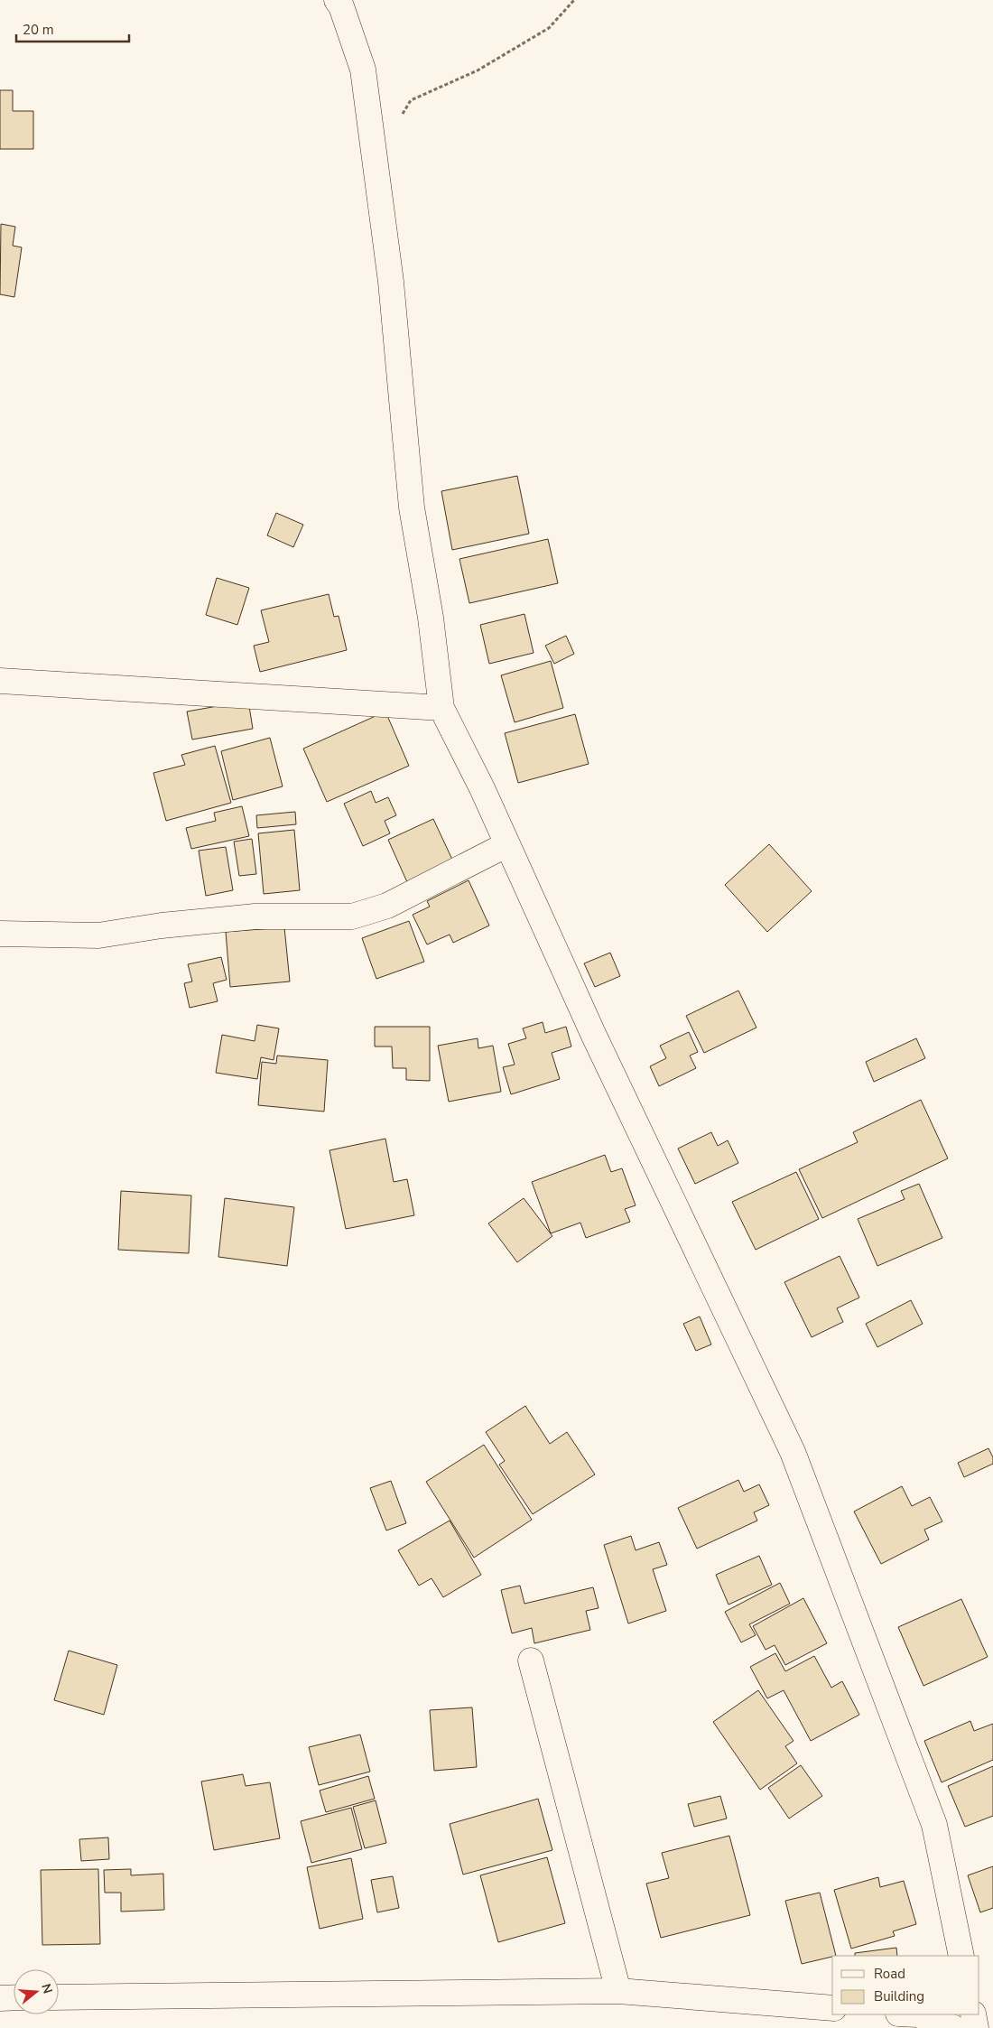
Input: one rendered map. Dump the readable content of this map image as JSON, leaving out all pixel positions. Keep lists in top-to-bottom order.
{
  "legend": ["Road", "Building"],
  "scale_bar": "20 m",
  "north": "right"
}
